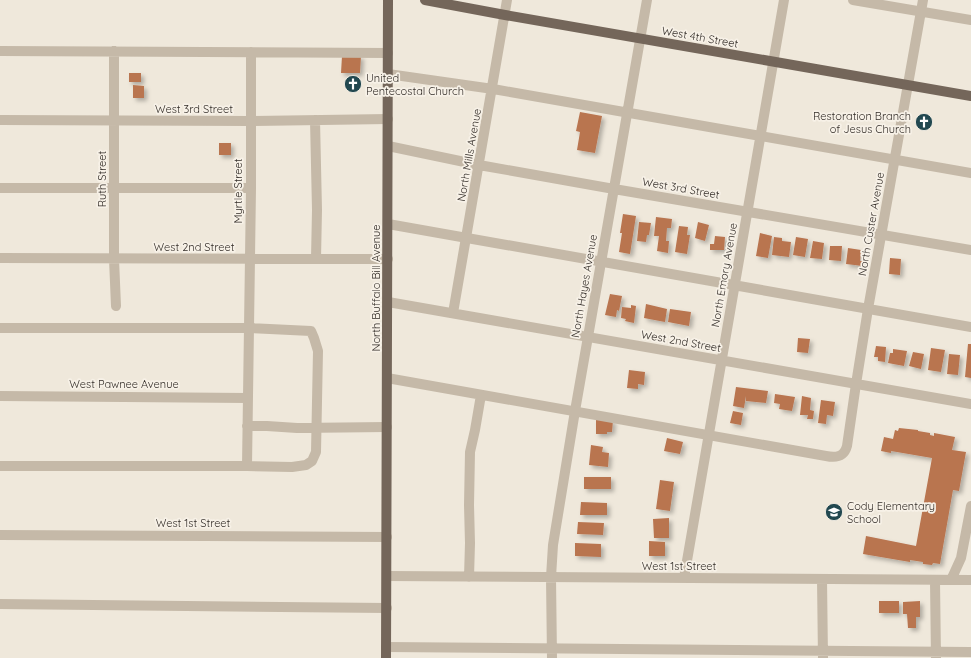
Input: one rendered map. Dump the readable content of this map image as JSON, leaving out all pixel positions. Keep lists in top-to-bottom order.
{
  "streets": {
    "main road": ["West 4th Street", "North Buffalo Bill Avenue"],
    "street": [
      "West 3rd Street",
      "North Mills Avenue",
      "Ruth Street",
      "Myrtle Street",
      "North Custer Avenue",
      "West 2nd Street",
      "North Emory Avenue",
      "North Hayes Avenue",
      "West Pawnee Avenue",
      "West 1st Street"
    ]
  },
  "crossings": [
    ["West 4th Street", "North Mills Avenue"],
    ["West 4th Street", "North Custer Avenue"],
    ["West 4th Street", "North Emory Avenue"],
    ["West 4th Street", "North Hayes Avenue"],
    ["West 3rd Street", "North Mills Avenue"],
    ["West 3rd Street", "Ruth Street"],
    ["West 3rd Street", "Myrtle Street"],
    ["West 3rd Street", "North Custer Avenue"],
    ["West 3rd Street", "North Emory Avenue"],
    ["West 3rd Street", "North Hayes Avenue"],
    ["West 3rd Street", "North Buffalo Bill Avenue"],
    ["North Mills Avenue", "West 2nd Street"],
    ["Ruth Street", "West 2nd Street"],
    ["Myrtle Street", "West 2nd Street"],
    ["Myrtle Street", "West Pawnee Avenue"],
    ["North Custer Avenue", "West 2nd Street"],
    ["North Custer Avenue", "North Emory Avenue"],
    ["West 2nd Street", "North Emory Avenue"],
    ["West 2nd Street", "North Hayes Avenue"],
    ["West 2nd Street", "North Buffalo Bill Avenue"],
    ["North Emory Avenue", "West 1st Street"],
    ["North Hayes Avenue", "West 1st Street"],
    ["North Buffalo Bill Avenue", "West 1st Street"]
  ],
  "places": {
    "church": ["United Pentecostal Church", "Restoration Branch of Jesus Church"],
    "school or university": ["Cody Elementary School"]
  }
}
